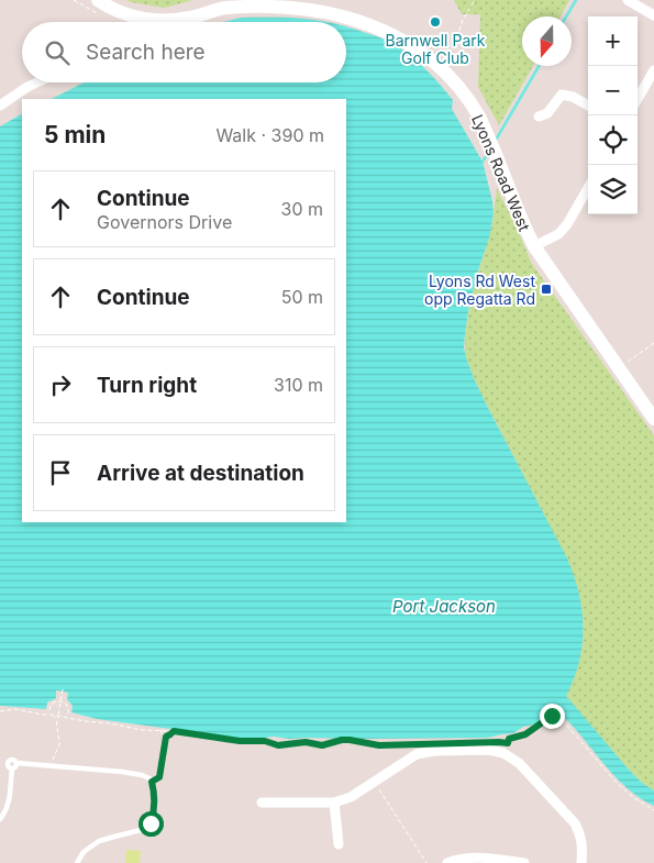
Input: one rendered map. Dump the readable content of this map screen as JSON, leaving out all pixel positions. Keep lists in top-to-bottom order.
{
  "streets": {
    "main road": ["Lyons Road West"]
  },
  "water": ["Port Jackson"],
  "places": {
    "other": ["Barnwell Park Golf Club"],
    "transit": ["Lyons Rd West opp Regatta Rd"]
  },
  "north": "bottom",
  "page": {
    "map_buttons": ["+", "−"],
    "search": "Search here",
    "heading": ["5 min", "Walk · 390 m"],
    "list": [
      ["Continue", "Governors Drive", "30 m"],
      ["Continue", "50 m"],
      ["Turn right", "310 m"],
      "Arrive at destination"
    ]
  }
}
